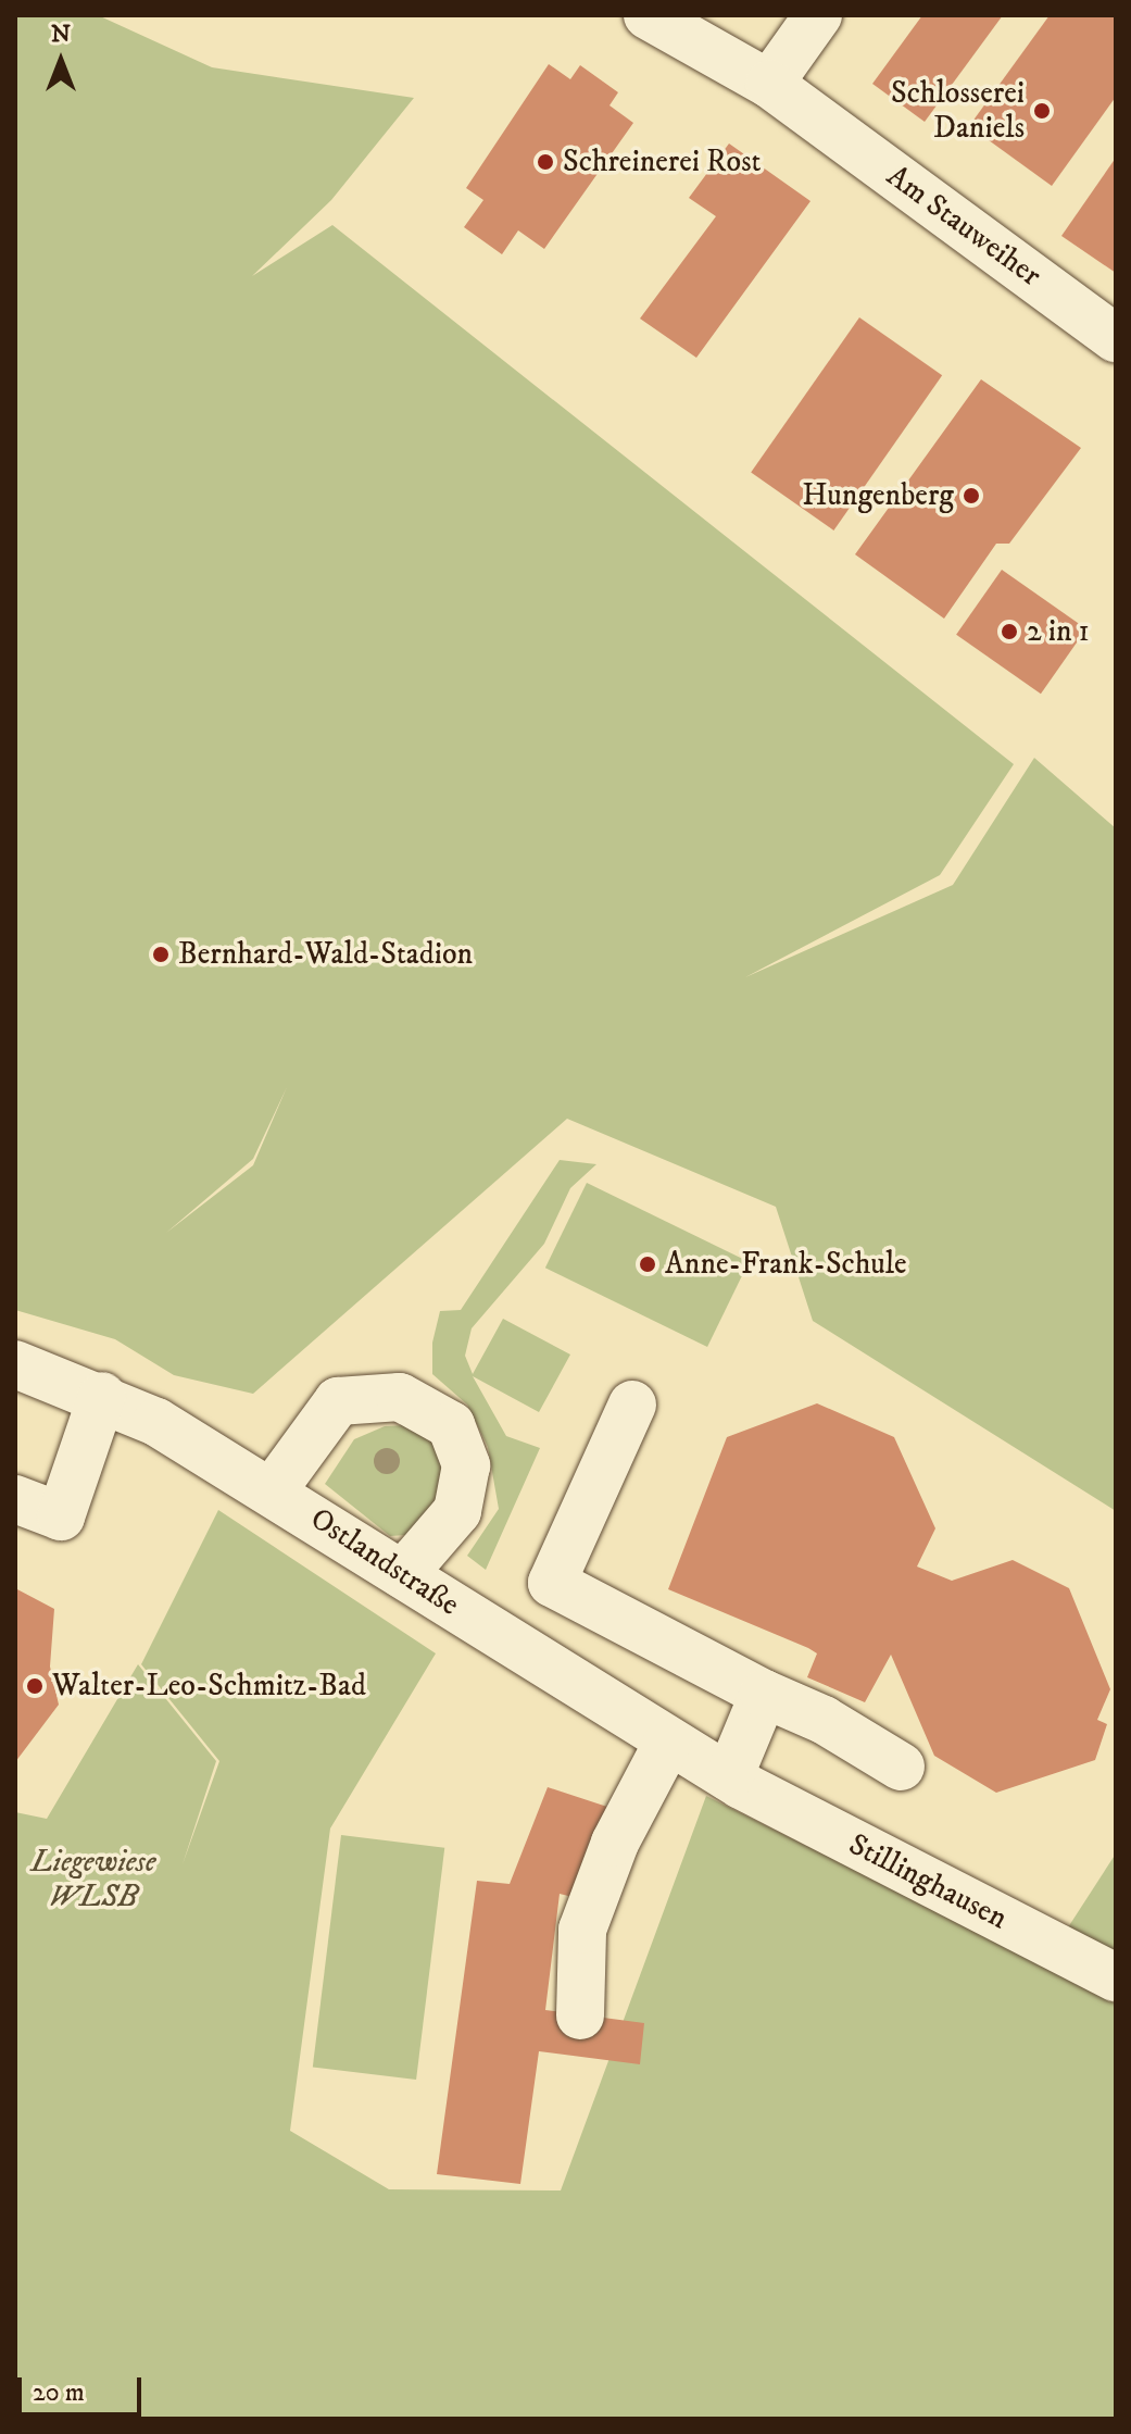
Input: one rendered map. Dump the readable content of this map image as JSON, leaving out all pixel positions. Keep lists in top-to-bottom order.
{
  "streets": {
    "street": ["Am Stauweiher", "Ostlandstraße", "Stillinghausen"]
  },
  "crossings": [
    ["Ostlandstraße", "Stillinghausen"]
  ],
  "parks": ["Liegewiese WLSB"],
  "places": [
    "Schlosserei Daniels",
    "Schreinerei Rost",
    "Hungenberg",
    "2 in 1",
    "Bernhard-Wald-Stadion",
    "Anne-Frank-Schule",
    "Walter-Leo-Schmitz-Bad"
  ],
  "scale_bar": "20 m",
  "north": "top"
}
